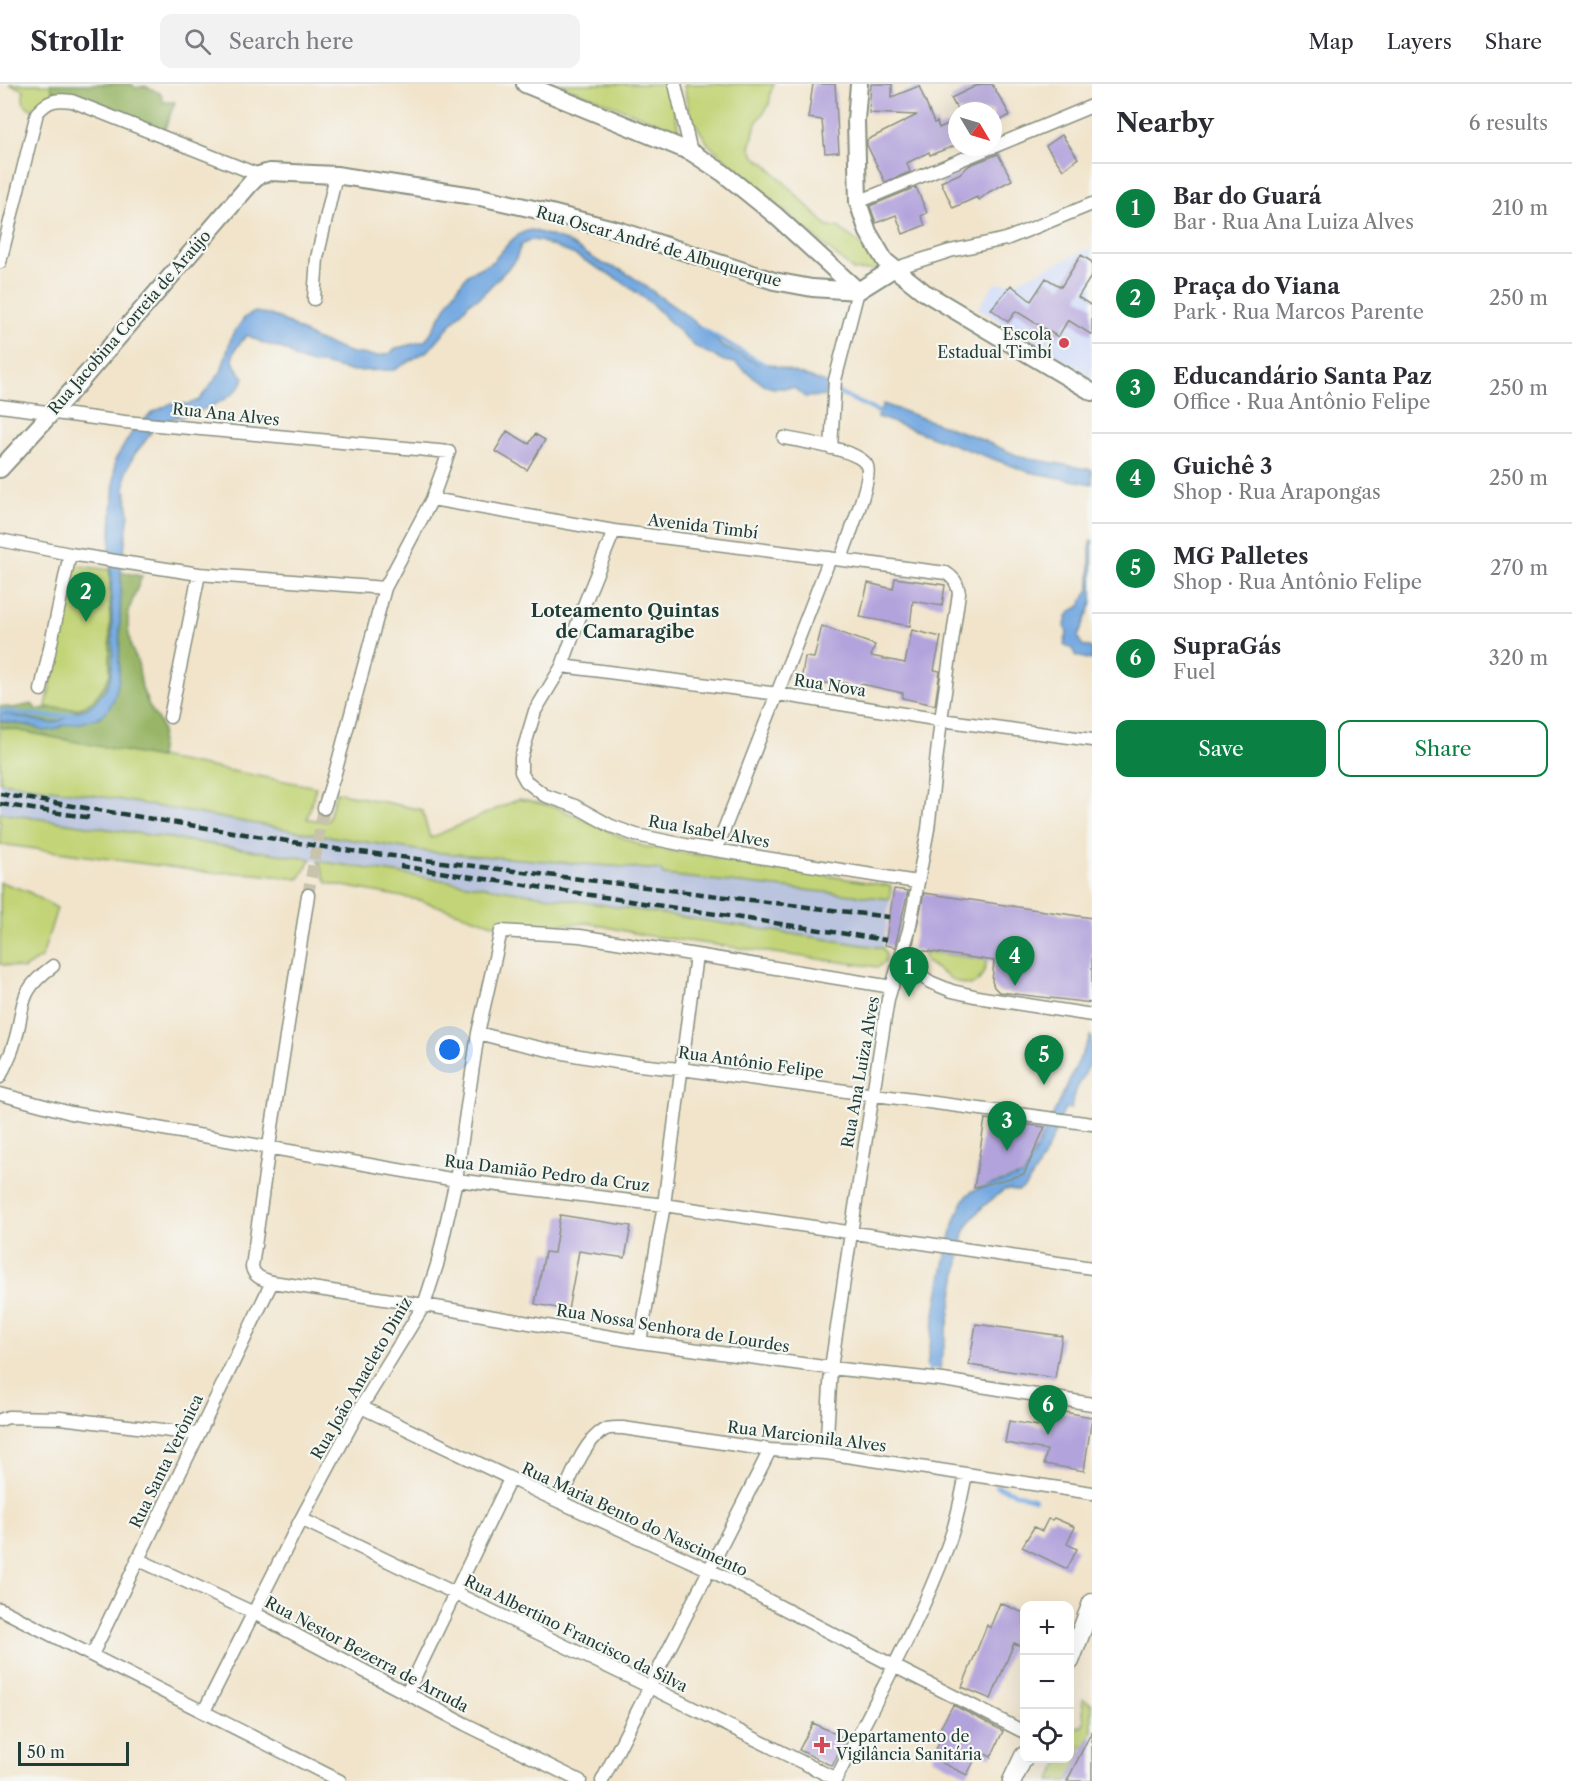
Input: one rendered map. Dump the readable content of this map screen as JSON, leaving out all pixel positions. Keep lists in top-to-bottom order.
{
  "streets": {
    "street": [
      "Rua Oscar André de Albuquerque",
      "Rua Jacobina Correia de Araújo",
      "Rua Ana Alves",
      "Avenida Timbí",
      "Rua Nova",
      "Rua Isabel Alves",
      "Rua Antônio Felipe",
      "Rua Ana Luiza Alves",
      "Rua Damião Pedro da Cruz",
      "Rua Nossa Senhora de Lourdes",
      "Rua João Anacleto Diniz",
      "Rua Marcionila Alves",
      "Rua Santa Verônica",
      "Rua Maria Bento do Nascimento",
      "Rua Albertino Francisco da Silva",
      "Rua Nestor Bezerra de Arruda"
    ]
  },
  "crossings": [
    ["Rua Oscar André de Albuquerque", "Rua Jacobina Correia de Araújo"],
    ["Rua Jacobina Correia de Araújo", "Rua Ana Alves"],
    ["Rua Ana Alves", "Avenida Timbí"],
    ["Avenida Timbí", "Rua Isabel Alves"],
    ["Avenida Timbí", "Rua Ana Luiza Alves"],
    ["Rua Nova", "Rua Isabel Alves"],
    ["Rua Nova", "Rua Ana Luiza Alves"],
    ["Rua Isabel Alves", "Rua Ana Luiza Alves"],
    ["Rua Antônio Felipe", "Rua Ana Luiza Alves"],
    ["Rua Antônio Felipe", "Rua João Anacleto Diniz"],
    ["Rua Ana Luiza Alves", "Rua Damião Pedro da Cruz"],
    ["Rua Ana Luiza Alves", "Rua Nossa Senhora de Lourdes"],
    ["Rua Ana Luiza Alves", "Rua Marcionila Alves"],
    ["Rua Damião Pedro da Cruz", "Rua Nossa Senhora de Lourdes"],
    ["Rua Damião Pedro da Cruz", "Rua João Anacleto Diniz"],
    ["Rua Nossa Senhora de Lourdes", "Rua João Anacleto Diniz"],
    ["Rua Nossa Senhora de Lourdes", "Rua Santa Verônica"],
    ["Rua João Anacleto Diniz", "Rua Maria Bento do Nascimento"],
    ["Rua João Anacleto Diniz", "Rua Albertino Francisco da Silva"],
    ["Rua João Anacleto Diniz", "Rua Nestor Bezerra de Arruda"],
    ["Rua Marcionila Alves", "Rua Maria Bento do Nascimento"],
    ["Rua Santa Verônica", "Rua Nestor Bezerra de Arruda"]
  ],
  "districts": ["Loteamento Quintas de Camaragibe"],
  "places": {
    "other": ["Escola Estadual Timbí"],
    "health": ["Departamento de Vigilância Sanitária"]
  },
  "scale_bar": "50 m",
  "north": "bottom right",
  "page": {
    "header": "Strollr",
    "search": "Search here",
    "nav": ["Map", "Layers", "Share"],
    "heading": ["Nearby", "6 results"],
    "list": [
      {
        "mark": "1",
        "name": "Bar do Guará",
        "note": "Bar · Rua Ana Luiza Alves",
        "value": "210 m"
      },
      {
        "mark": "2",
        "name": "Praça do Viana",
        "note": "Park · Rua Marcos Parente",
        "value": "250 m"
      },
      {
        "mark": "3",
        "name": "Educandário Santa Paz",
        "note": "Office · Rua Antônio Felipe",
        "value": "250 m"
      },
      {
        "mark": "4",
        "name": "Guichê 3",
        "note": "Shop · Rua Arapongas",
        "value": "250 m"
      },
      {
        "mark": "5",
        "name": "MG Palletes",
        "note": "Shop · Rua Antônio Felipe",
        "value": "270 m"
      },
      {
        "mark": "6",
        "name": "SupraGás",
        "note": "Fuel",
        "value": "320 m"
      }
    ],
    "pins": [
      "2",
      "4",
      "1",
      "5",
      "3",
      "6"
    ],
    "buttons": ["Save", "Share"],
    "map_buttons": ["+", "−"],
    "scale": "50 m"
  }
}
